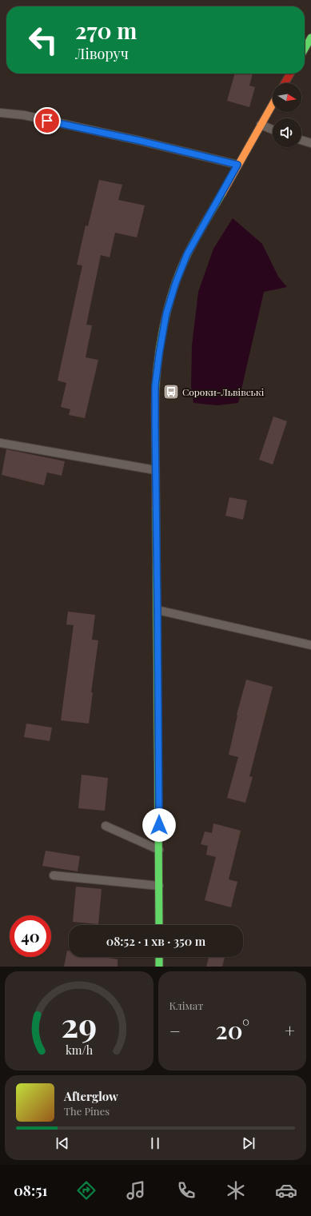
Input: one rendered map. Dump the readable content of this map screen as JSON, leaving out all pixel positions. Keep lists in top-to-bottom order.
{
  "places": {
    "bus stop": ["Сороки-Львівські"]
  },
  "north": "right",
  "page": {
    "turn": ["270 m", "Ліворуч"],
    "limit": "40",
    "trip": "08:52 · 1 хв · 350 m",
    "tile": "Клімат",
    "heat": ["−", "20°", "+"],
    "song": ["Afterglow", "The Pines"],
    "tabs": "08:51",
    "gauge": ["29", "km/h"]
  }
}
